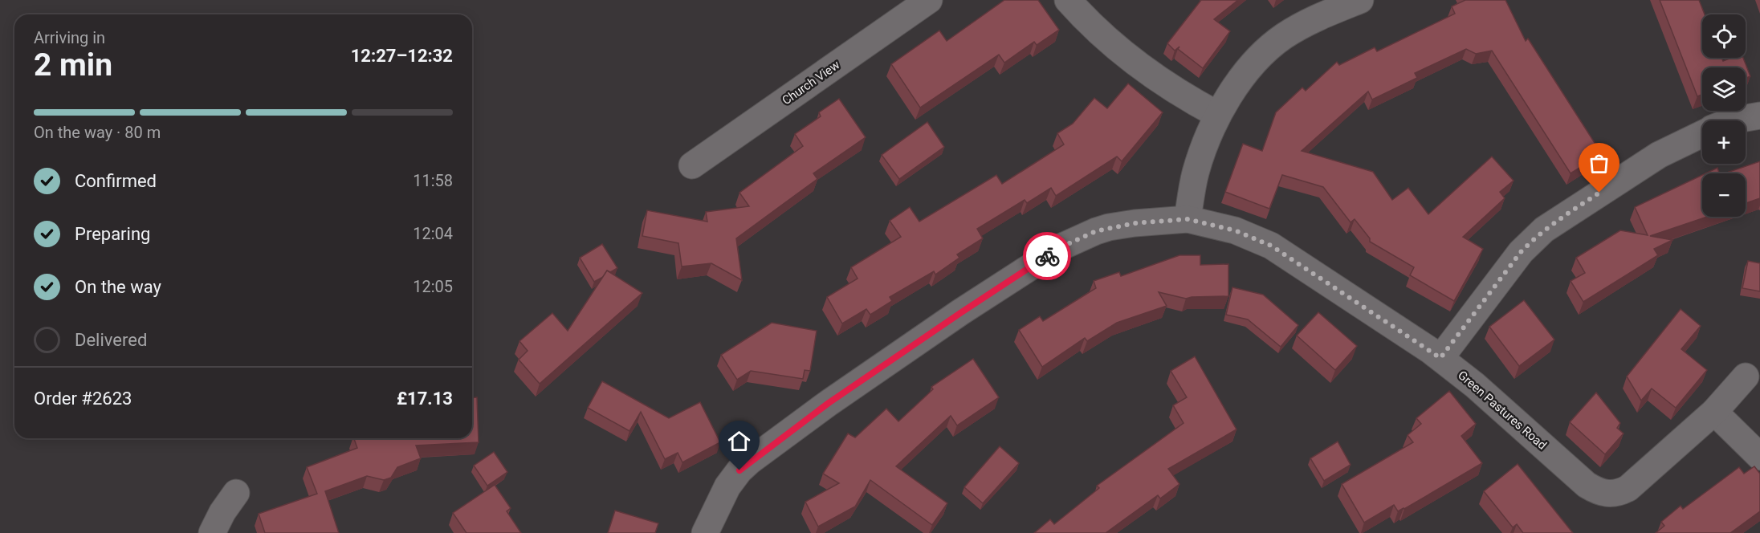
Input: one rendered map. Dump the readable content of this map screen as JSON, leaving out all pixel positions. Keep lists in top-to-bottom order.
{
  "streets": {
    "street": ["Church View", "Green Pastures Road"]
  },
  "page": {
    "map_buttons": ["+", "−"],
    "heading": ["2 min", "Arriving in", "12:27–12:32"],
    "panel": ["Order #2623", "£17.13"],
    "bar": "On the way · 80 m",
    "list": [
      ["Confirmed", "11:58"],
      ["Preparing", "12:04"],
      ["On the way", "12:05"],
      "Delivered"
    ]
  }
}
